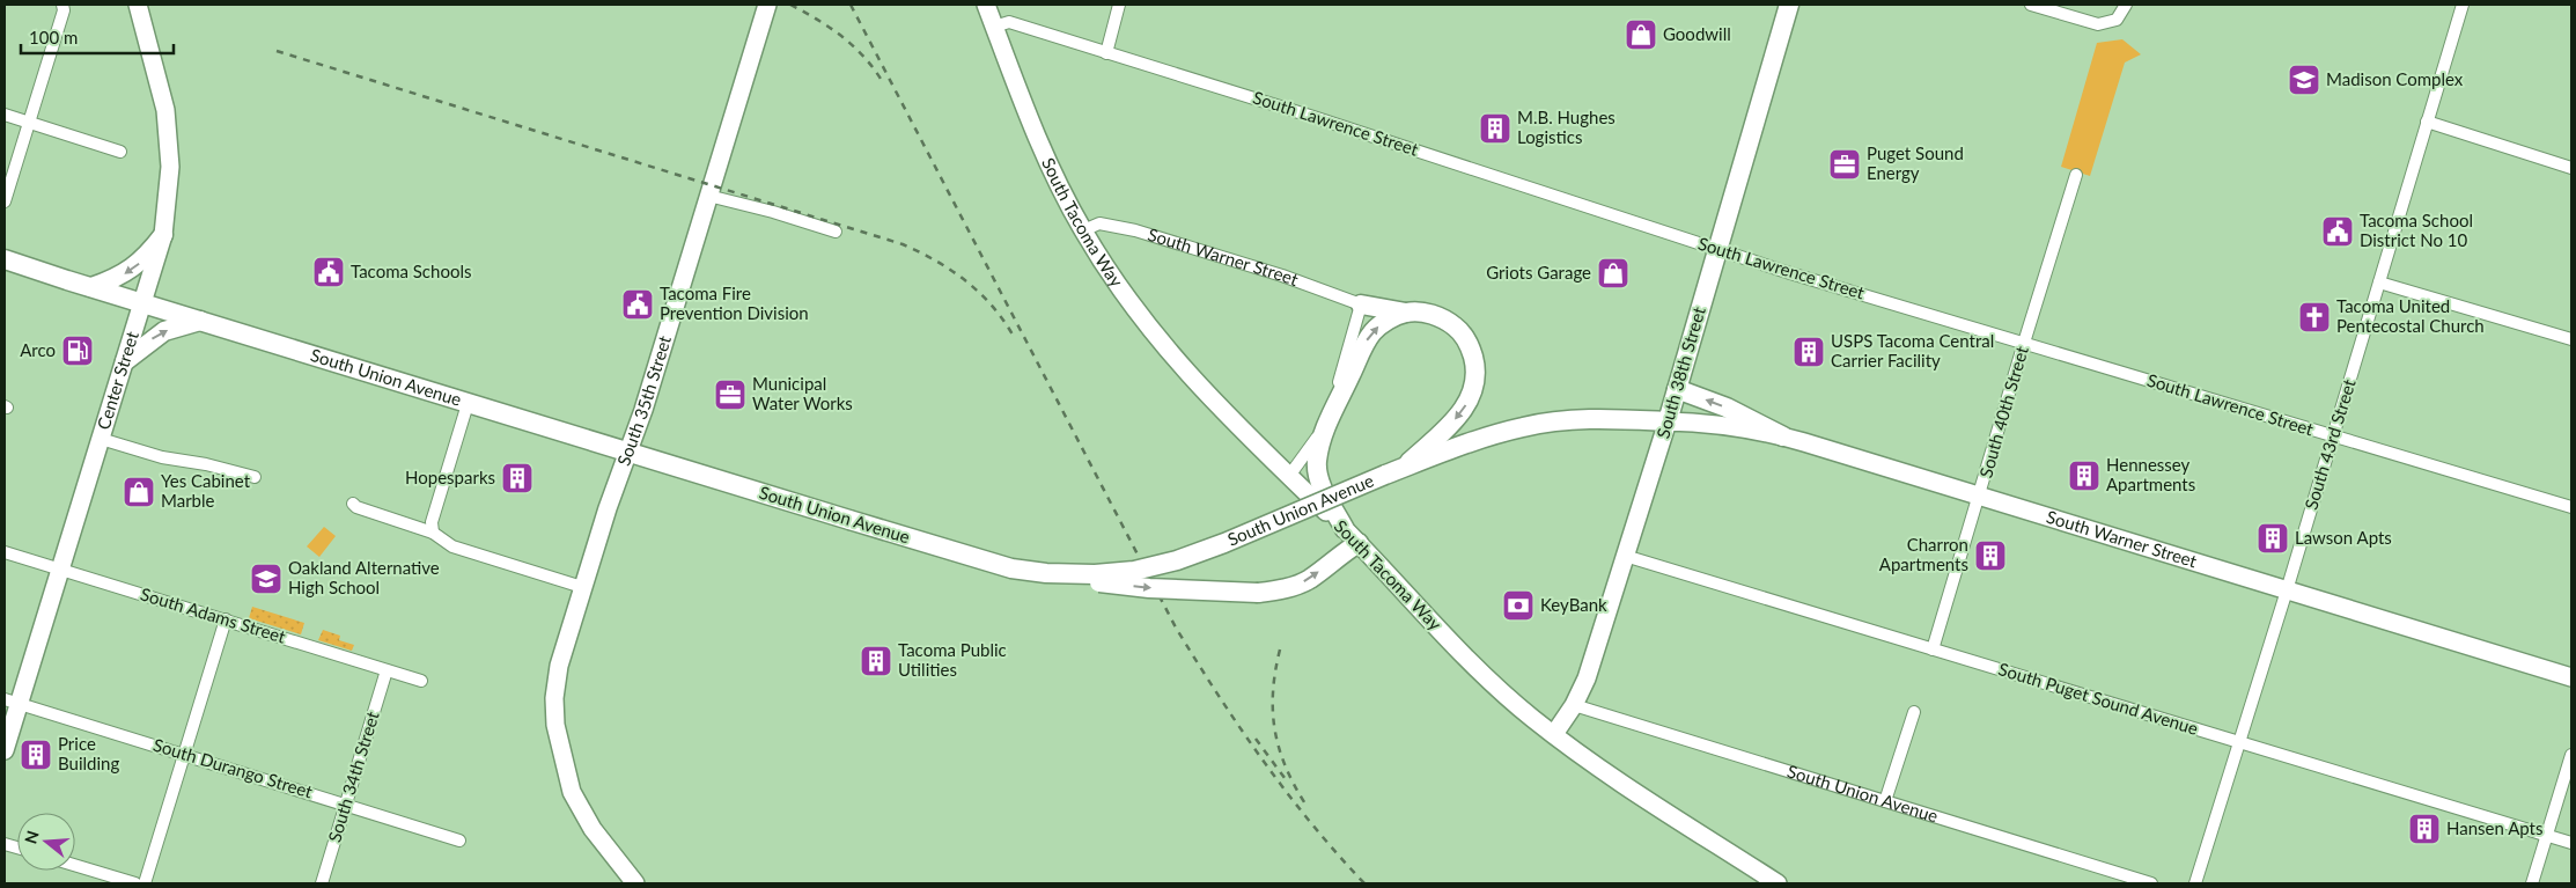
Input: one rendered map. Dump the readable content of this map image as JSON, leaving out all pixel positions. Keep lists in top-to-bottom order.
{
  "streets": {
    "main road": ["South 38th Street", "South Union Avenue"],
    "street": [
      "South Lawrence Street",
      "South Tacoma Way",
      "South Warner Street",
      "Center Street",
      "South 35th Street",
      "South 40th Street",
      "South 43rd Street",
      "South Adams Street",
      "South Puget Sound Avenue",
      "South Durango Street",
      "South 34th Street"
    ]
  },
  "crossings": [
    ["South Lawrence Street", "South Tacoma Way"],
    ["South Lawrence Street", "South 38th Street"],
    ["South Lawrence Street", "South 40th Street"],
    ["South Lawrence Street", "South 43rd Street"],
    ["South Tacoma Way", "South Warner Street"],
    ["South Tacoma Way", "South 38th Street"],
    ["South Warner Street", "South 38th Street"],
    ["South Warner Street", "South Union Avenue"],
    ["South Warner Street", "South 40th Street"],
    ["South Warner Street", "South 43rd Street"],
    ["South 38th Street", "South Union Avenue"],
    ["South 38th Street", "South Puget Sound Avenue"],
    ["South Union Avenue", "Center Street"],
    ["South Union Avenue", "South 35th Street"],
    ["Center Street", "South Adams Street"],
    ["Center Street", "South Durango Street"],
    ["South 40th Street", "South Puget Sound Avenue"],
    ["South 43rd Street", "South Puget Sound Avenue"],
    ["South Adams Street", "South 34th Street"],
    ["South Durango Street", "South 34th Street"]
  ],
  "places": {
    "shop": ["Goodwill", "Griots Garage", "Yes Cabinet Marble"],
    "school or university": ["Madison Complex", "Oakland Alternative High School"],
    "building": [
      "M.B. Hughes Logistics",
      "USPS Tacoma Central Carrier Facility",
      "Hennessey Apartments",
      "Hopesparks",
      "Lawson Apts",
      "Charron Apartments",
      "Tacoma Public Utilities",
      "Price Building",
      "Hansen Apts"
    ],
    "office": ["Puget Sound Energy", "Municipal Water Works"],
    "public building": ["Tacoma School District No 10", "Tacoma Schools", "Tacoma Fire Prevention Division"],
    "church": ["Tacoma United Pentecostal Church"],
    "fuel station": ["Arco"],
    "bank": ["KeyBank"]
  },
  "scale_bar": "100 m",
  "north": "left"
}
